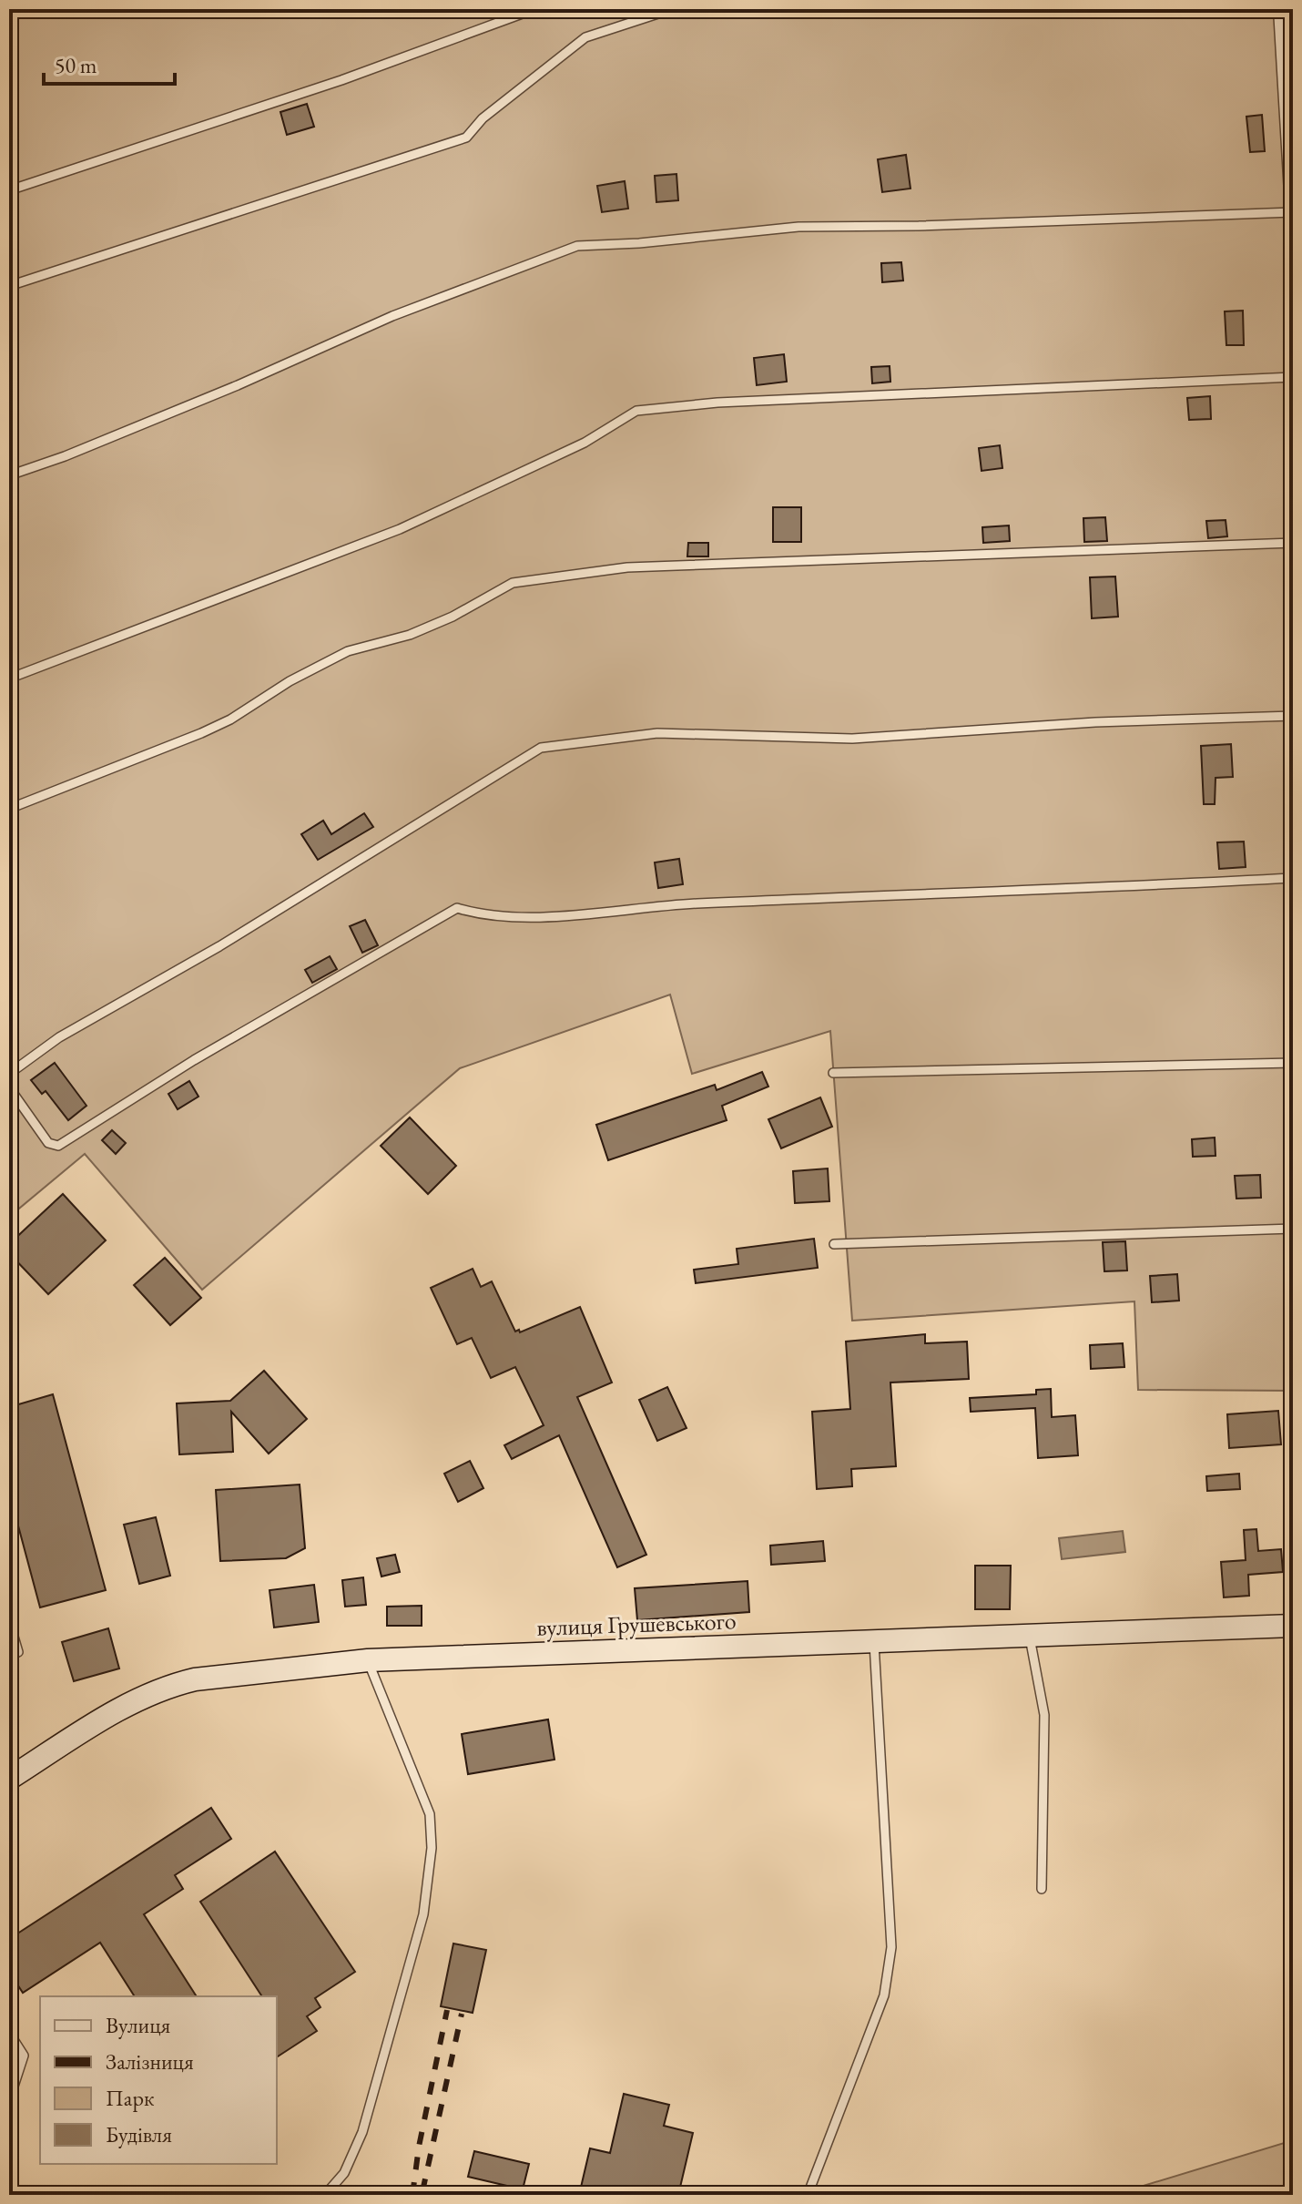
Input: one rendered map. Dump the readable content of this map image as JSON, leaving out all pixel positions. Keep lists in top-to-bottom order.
{
  "streets": {
    "street": ["вулиця Грушевського"]
  },
  "legend": [
    "Вулиця",
    "Залізниця",
    "Парк",
    "Будівля"
  ],
  "scale_bar": "50 m"
}
